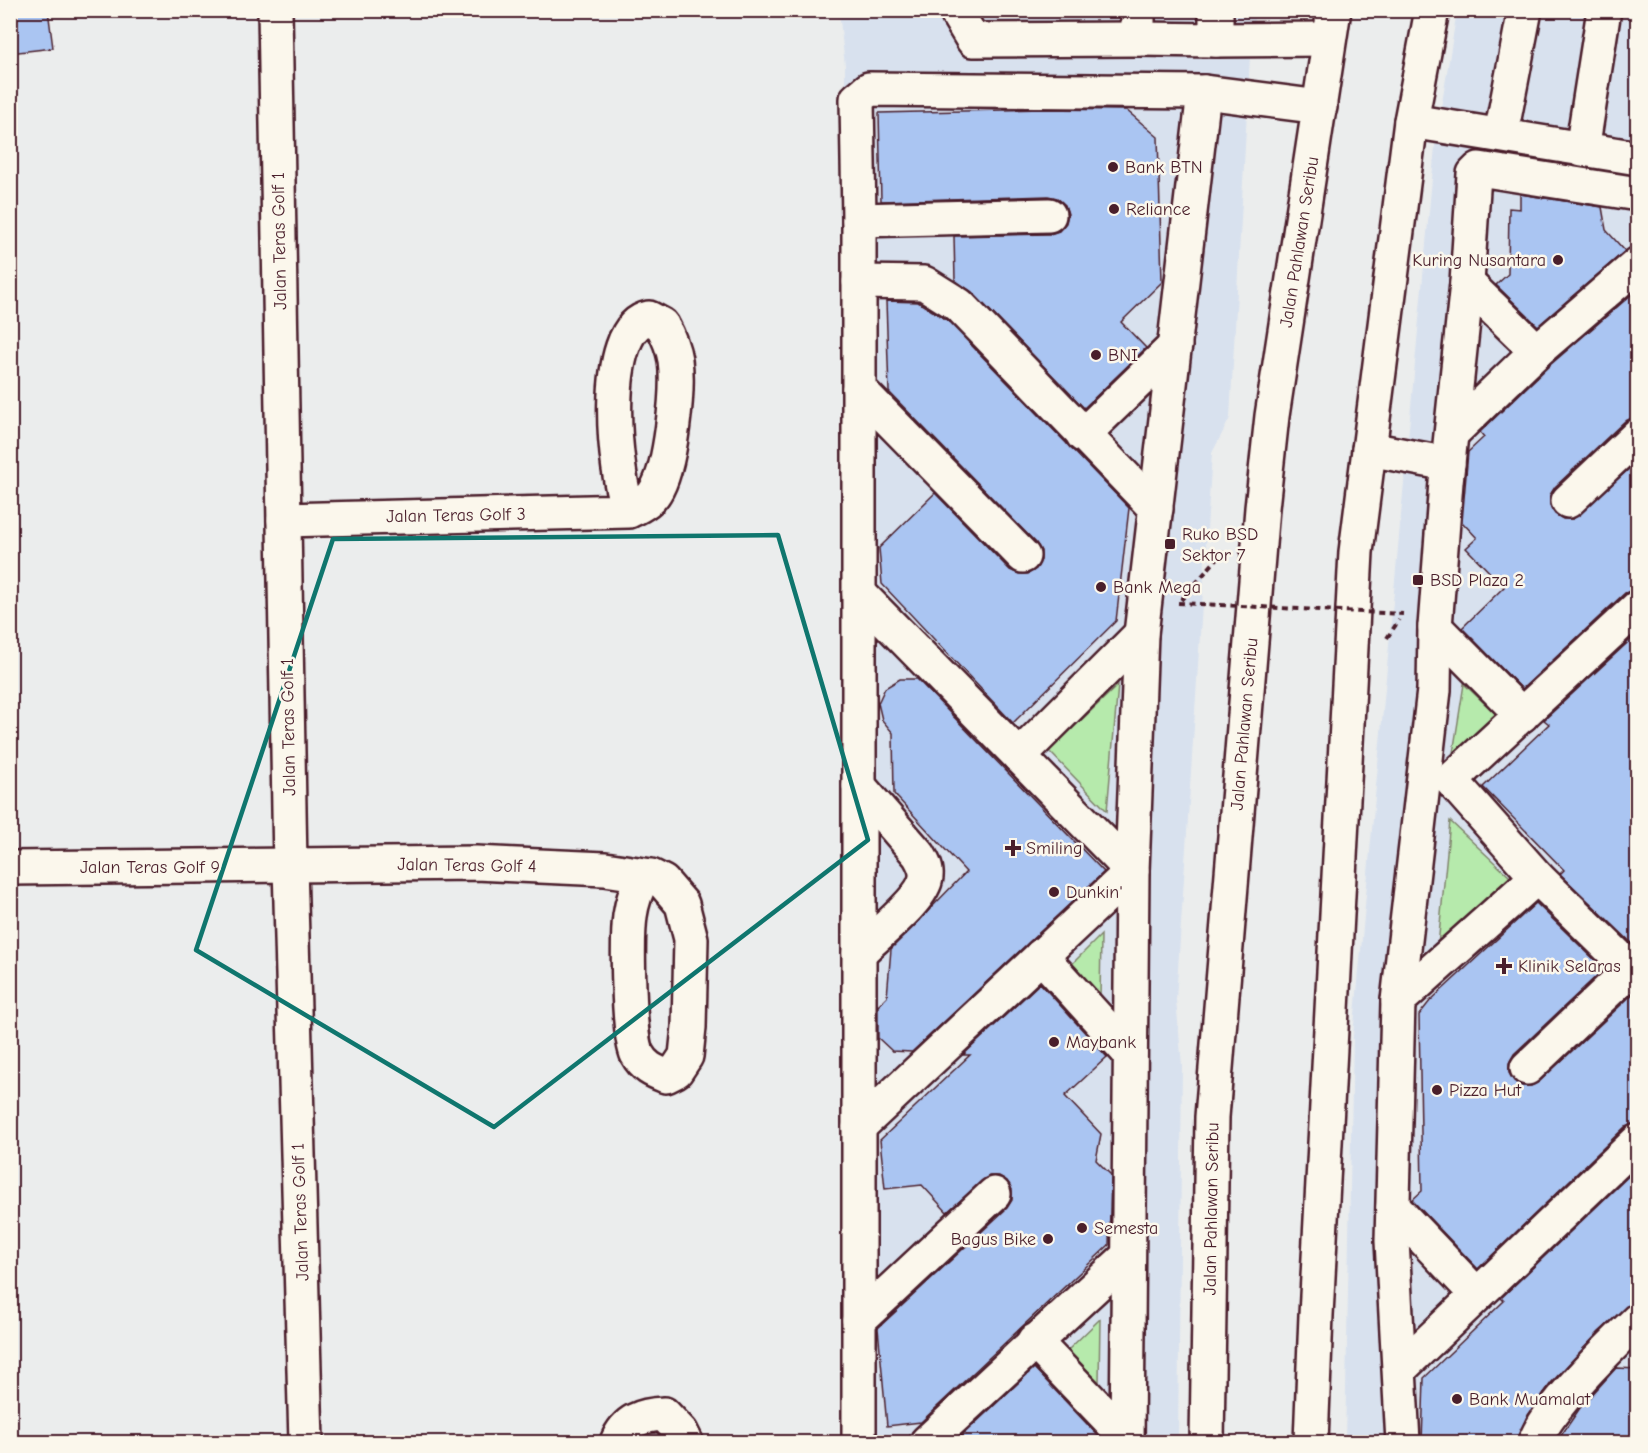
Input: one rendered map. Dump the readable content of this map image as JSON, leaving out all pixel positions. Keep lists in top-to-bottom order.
{
  "streets": {
    "street": [
      "Jalan Teras Golf 1",
      "Jalan Pahlawan Seribu",
      "Jalan Teras Golf 3",
      "Jalan Teras Golf 4",
      "Jalan Teras Golf 9"
    ]
  },
  "crossings": [
    ["Jalan Teras Golf 1", "Jalan Teras Golf 3"],
    ["Jalan Teras Golf 1", "Jalan Teras Golf 4"],
    ["Jalan Teras Golf 1", "Jalan Teras Golf 9"],
    ["Jalan Teras Golf 4", "Jalan Teras Golf 9"]
  ],
  "places": {
    "other": [
      "Bank BTN",
      "Reliance",
      "Kuring Nusantara",
      "BNI",
      "Bank Mega",
      "Dunkin'",
      "Maybank",
      "Pizza Hut",
      "Semesta",
      "Bagus Bike",
      "Bank Muamalat"
    ],
    "transit": ["Ruko BSD Sektor 7", "BSD Plaza 2"],
    "health": ["Smiling", "Klinik Selaras"]
  }
}
